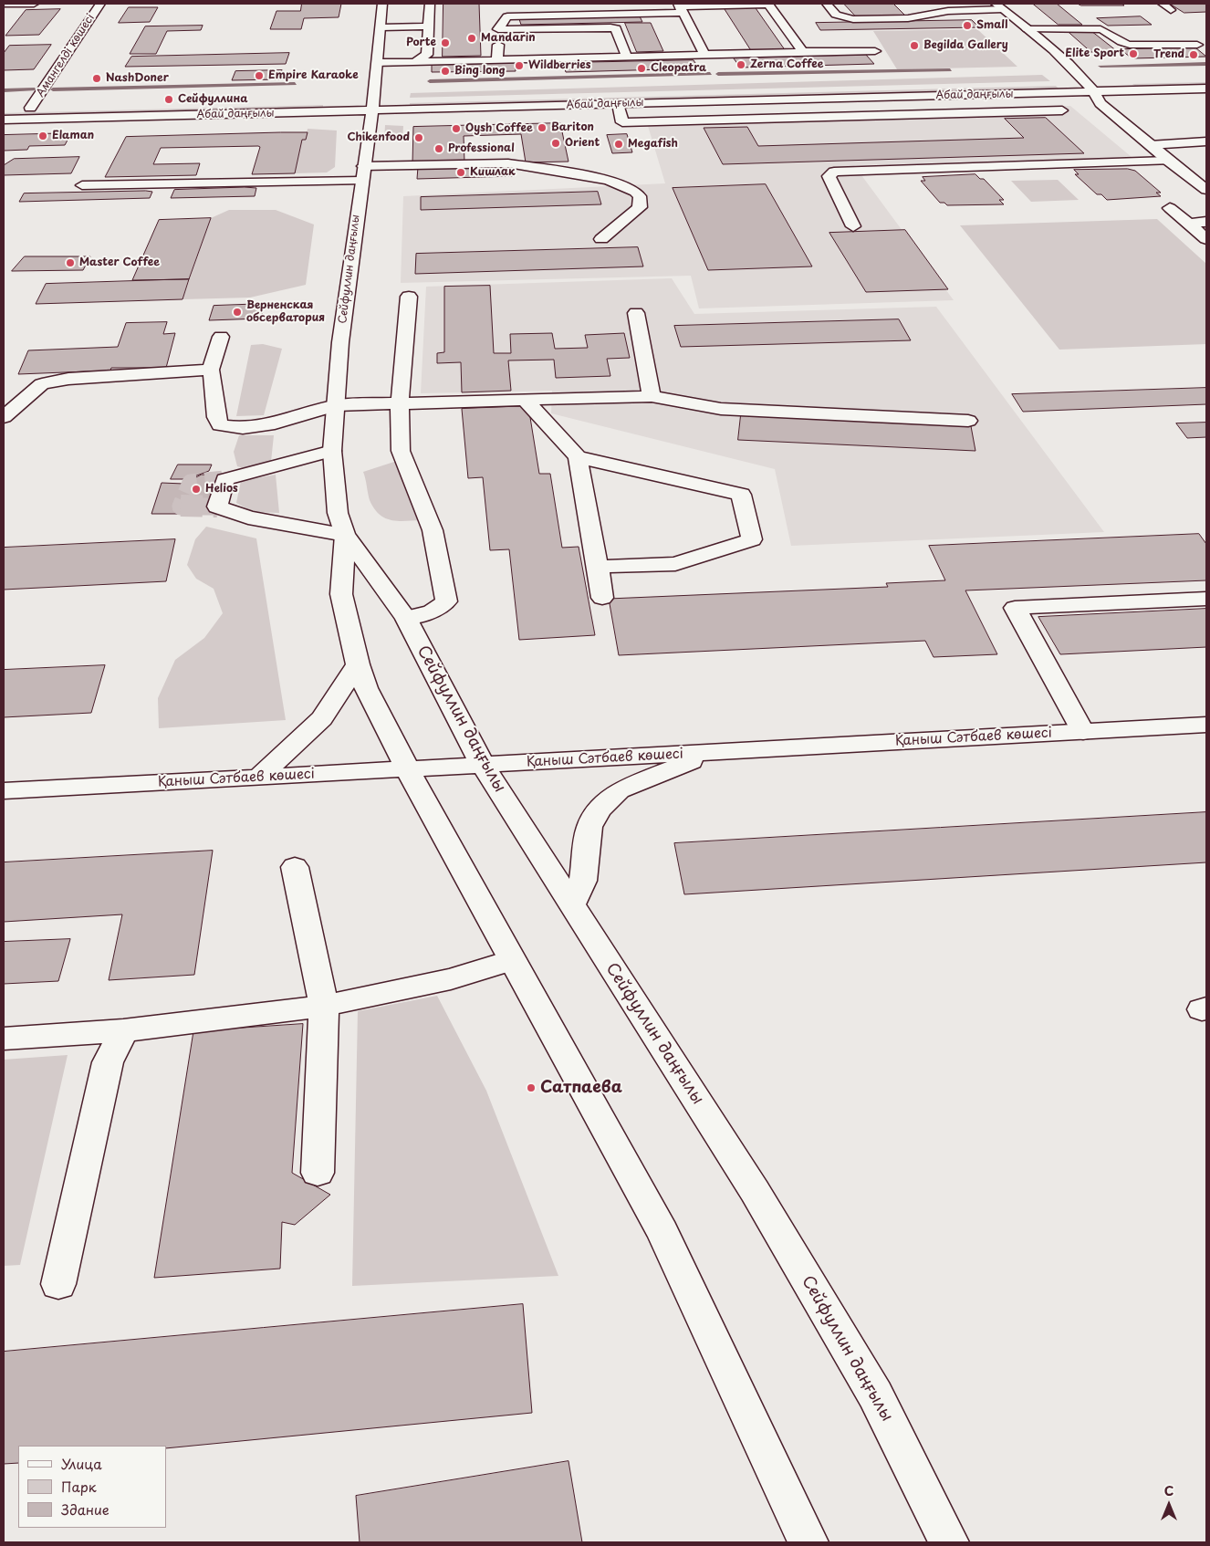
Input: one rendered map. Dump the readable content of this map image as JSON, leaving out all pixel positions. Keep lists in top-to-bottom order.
{
  "streets": {
    "main road": [
      "Амангелді көшесі",
      "Абай даңғылы",
      "Сейфуллин даңғылы",
      "Қаныш Сәтбаев көшесі"
    ]
  },
  "crossings": [
    ["Амангелді көшесі", "Абай даңғылы"],
    ["Абай даңғылы", "Сейфуллин даңғылы"],
    ["Сейфуллин даңғылы", "Қаныш Сәтбаев көшесі"]
  ],
  "places": [
    "Small",
    "Mandarin",
    "Porte",
    "Begilda Gallery",
    "Elite Sport",
    "Trend",
    "Zerna Coffee",
    "Wildberries",
    "Cleopatra",
    "Bing long",
    "Empire Karaoke",
    "NashDoner",
    "Сейфуллина",
    "Bariton",
    "Oysh Coffee",
    "Elaman",
    "Chikenfood",
    "Orient",
    "Megafish",
    "Professional",
    "Кишлак",
    "Master Coffee",
    "Верненская обсерватория",
    "Helios",
    "Сатпаева"
  ],
  "legend": ["Улица", "Парк", "Здание"],
  "north": "top"
}
